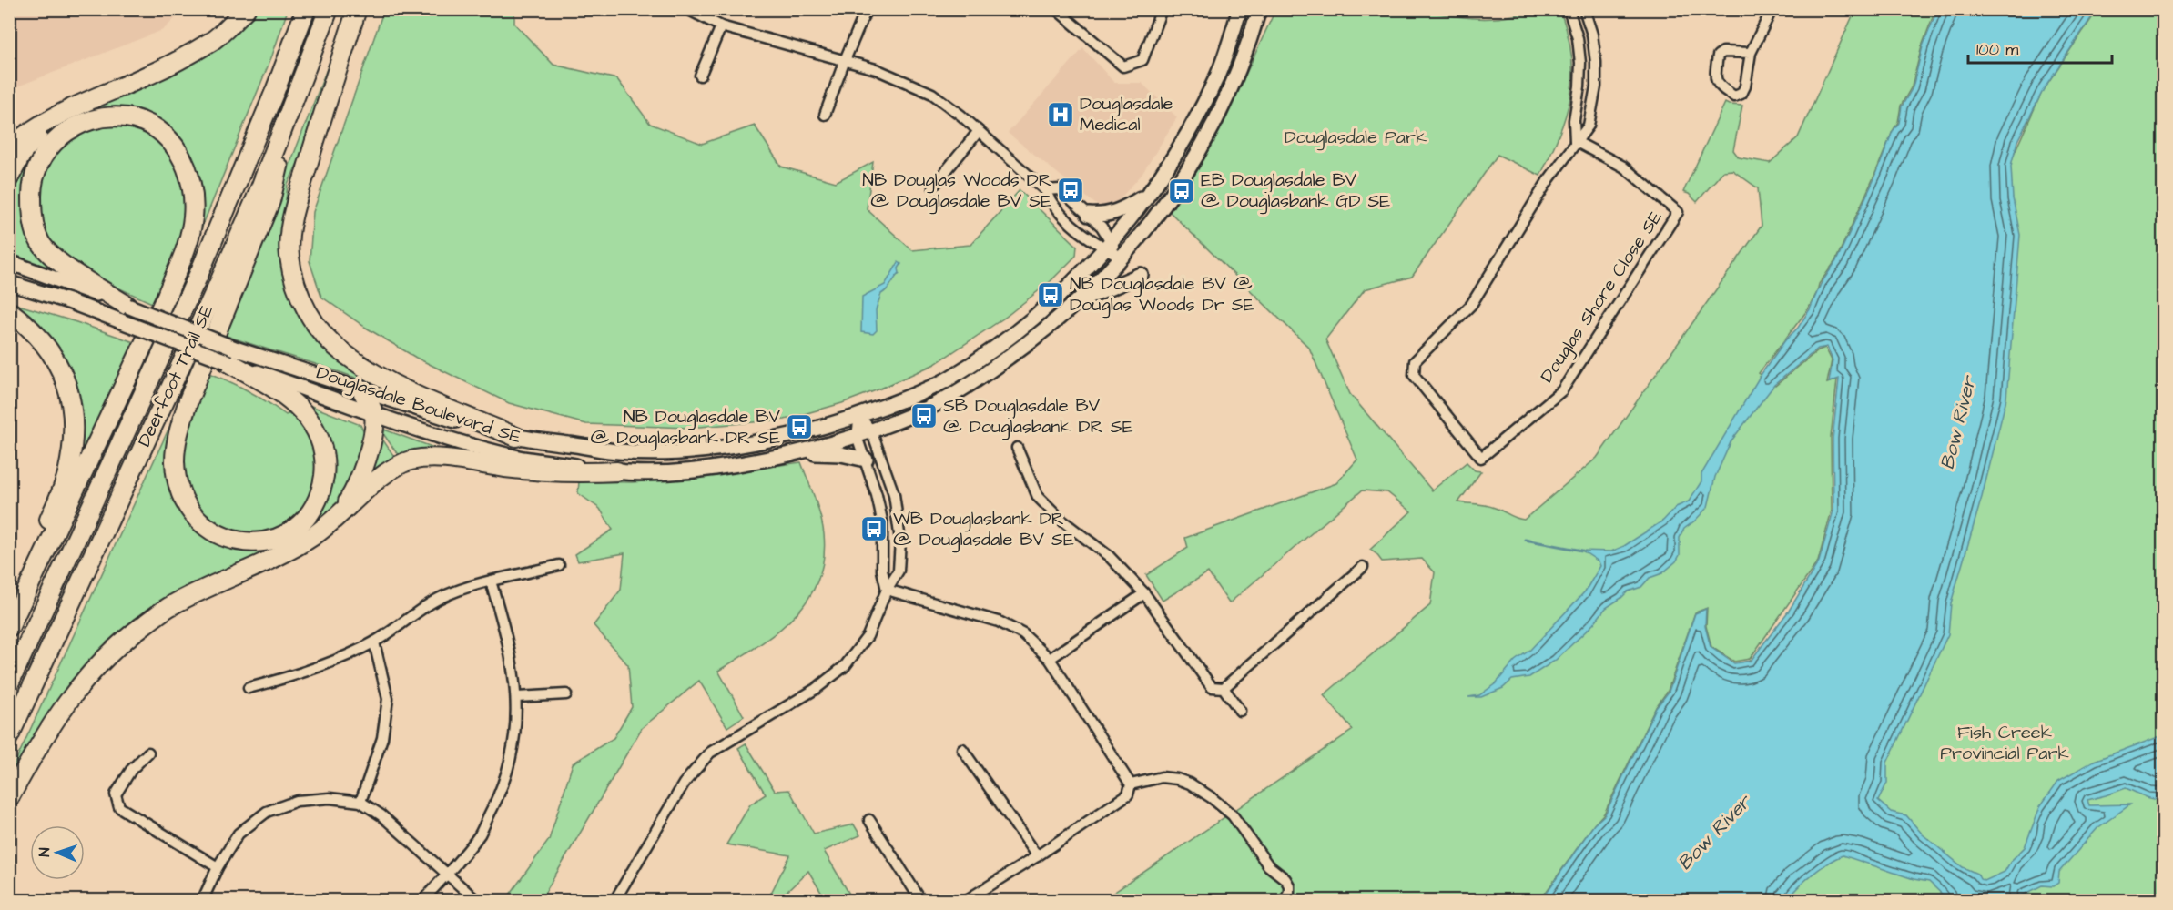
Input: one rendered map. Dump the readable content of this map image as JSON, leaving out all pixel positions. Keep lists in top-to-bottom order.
{
  "streets": {
    "highway": ["Deerfoot Trail SE"],
    "street": ["Douglas Shore Close SE", "Douglasdale Boulevard SE"]
  },
  "water": ["Bow River"],
  "parks": ["Douglasdale Park", "Fish Creek Provincial Park"],
  "places": {
    "hospital": ["Douglasdale Medical"],
    "bus stop": [
      "NB Douglas Woods DR @ Douglasdale BV SE",
      "EB Douglasdale BV @ Douglasbank GD SE",
      "NB Douglasdale BV @ Douglas Woods Dr SE",
      "SB Douglasdale BV @ Douglasbank DR SE",
      "NB Douglasdale BV @ Douglasbank DR SE",
      "WB Douglasbank DR @ Douglasdale BV SE"
    ]
  },
  "scale_bar": "100 m",
  "north": "left"
}
